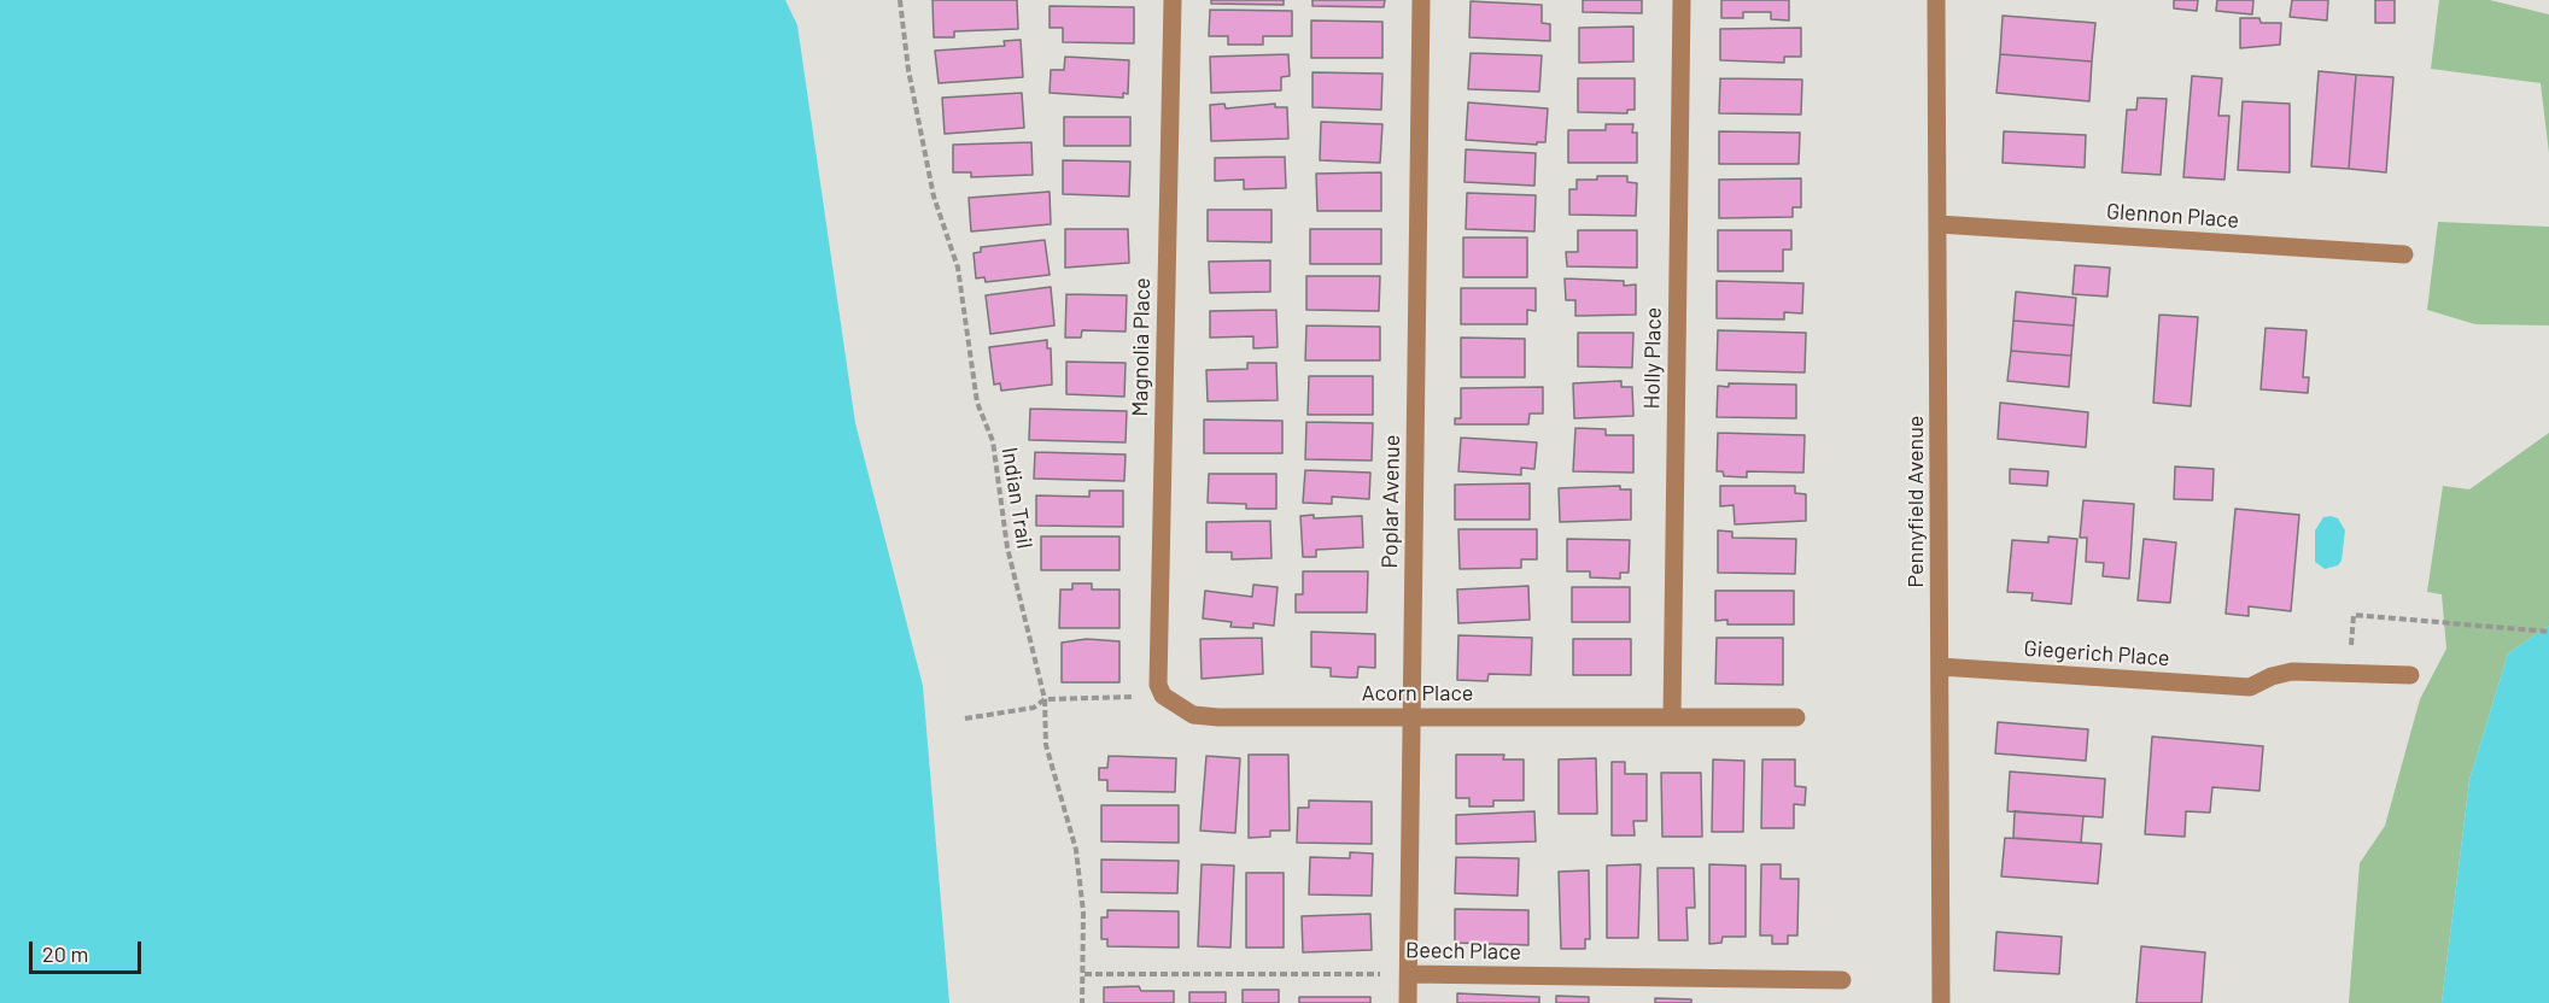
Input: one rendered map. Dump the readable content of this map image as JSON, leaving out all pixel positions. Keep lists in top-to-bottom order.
{
  "streets": {
    "street": [
      "Glennon Place",
      "Magnolia Place",
      "Holly Place",
      "Poplar Avenue",
      "Pennyfield Avenue",
      "Giegerich Place",
      "Acorn Place",
      "Beech Place"
    ],
    "path": ["Indian Trail"]
  },
  "crossings": [
    ["Glennon Place", "Pennyfield Avenue"],
    ["Magnolia Place", "Acorn Place"],
    ["Holly Place", "Acorn Place"],
    ["Indian Trail", "Beech Place"],
    ["Poplar Avenue", "Acorn Place"],
    ["Poplar Avenue", "Beech Place"],
    ["Pennyfield Avenue", "Giegerich Place"]
  ],
  "scale_bar": "20 m"
}
